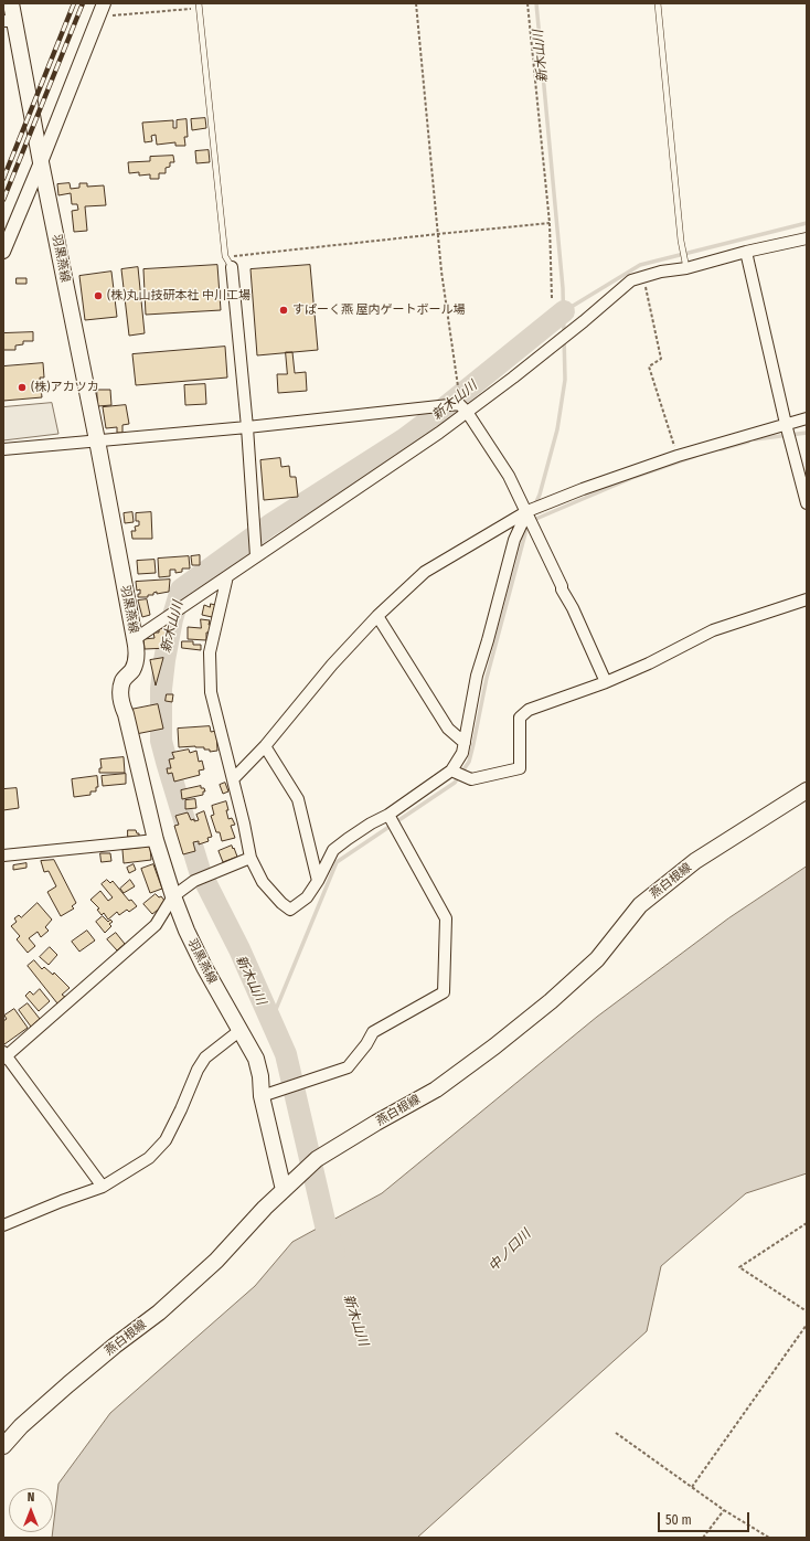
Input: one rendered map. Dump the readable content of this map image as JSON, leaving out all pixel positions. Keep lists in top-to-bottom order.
{
  "streets": {
    "main road": ["羽黒燕線", "燕白根線"]
  },
  "crossings": [
    ["羽黒燕線", "燕白根線"]
  ],
  "water": ["新木山川", "中ノ口川"],
  "places": ["(株)丸山技研本社 中川工場", "すぱーく燕 屋内ゲートボール場", "(株)アカツカ"],
  "scale_bar": "50 m",
  "north": "top"
}
